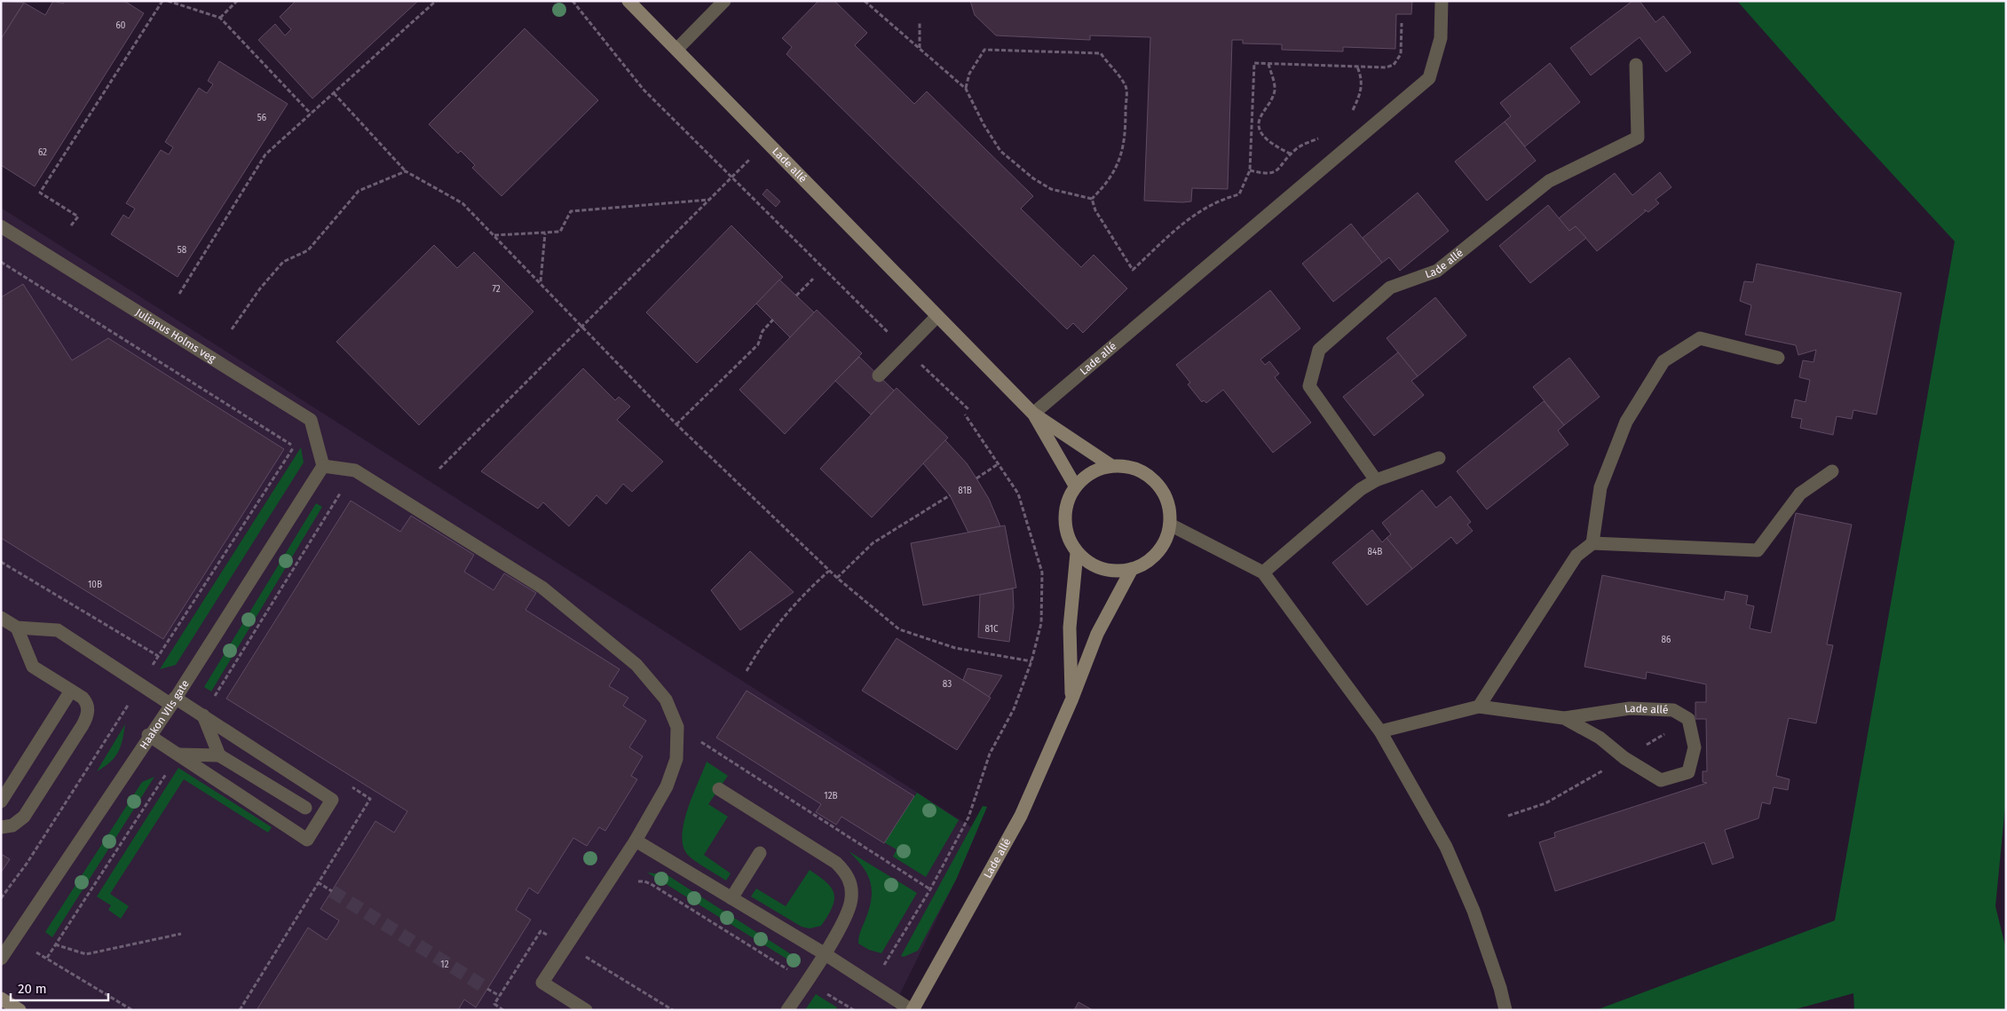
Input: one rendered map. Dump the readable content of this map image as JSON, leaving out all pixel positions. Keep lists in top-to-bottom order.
{
  "streets": {
    "street": ["Lade allé", "Julianus Holms veg", "Haakon VIIs gate"]
  },
  "crossings": [
    ["Julianus Holms veg", "Haakon VIIs gate"]
  ],
  "house_numbers": [
    "60",
    "56",
    "62",
    "58",
    "72",
    "81B",
    "84B",
    "10B",
    "81C",
    "86",
    "83",
    "12B",
    "12"
  ],
  "scale_bar": "20 m"
}
